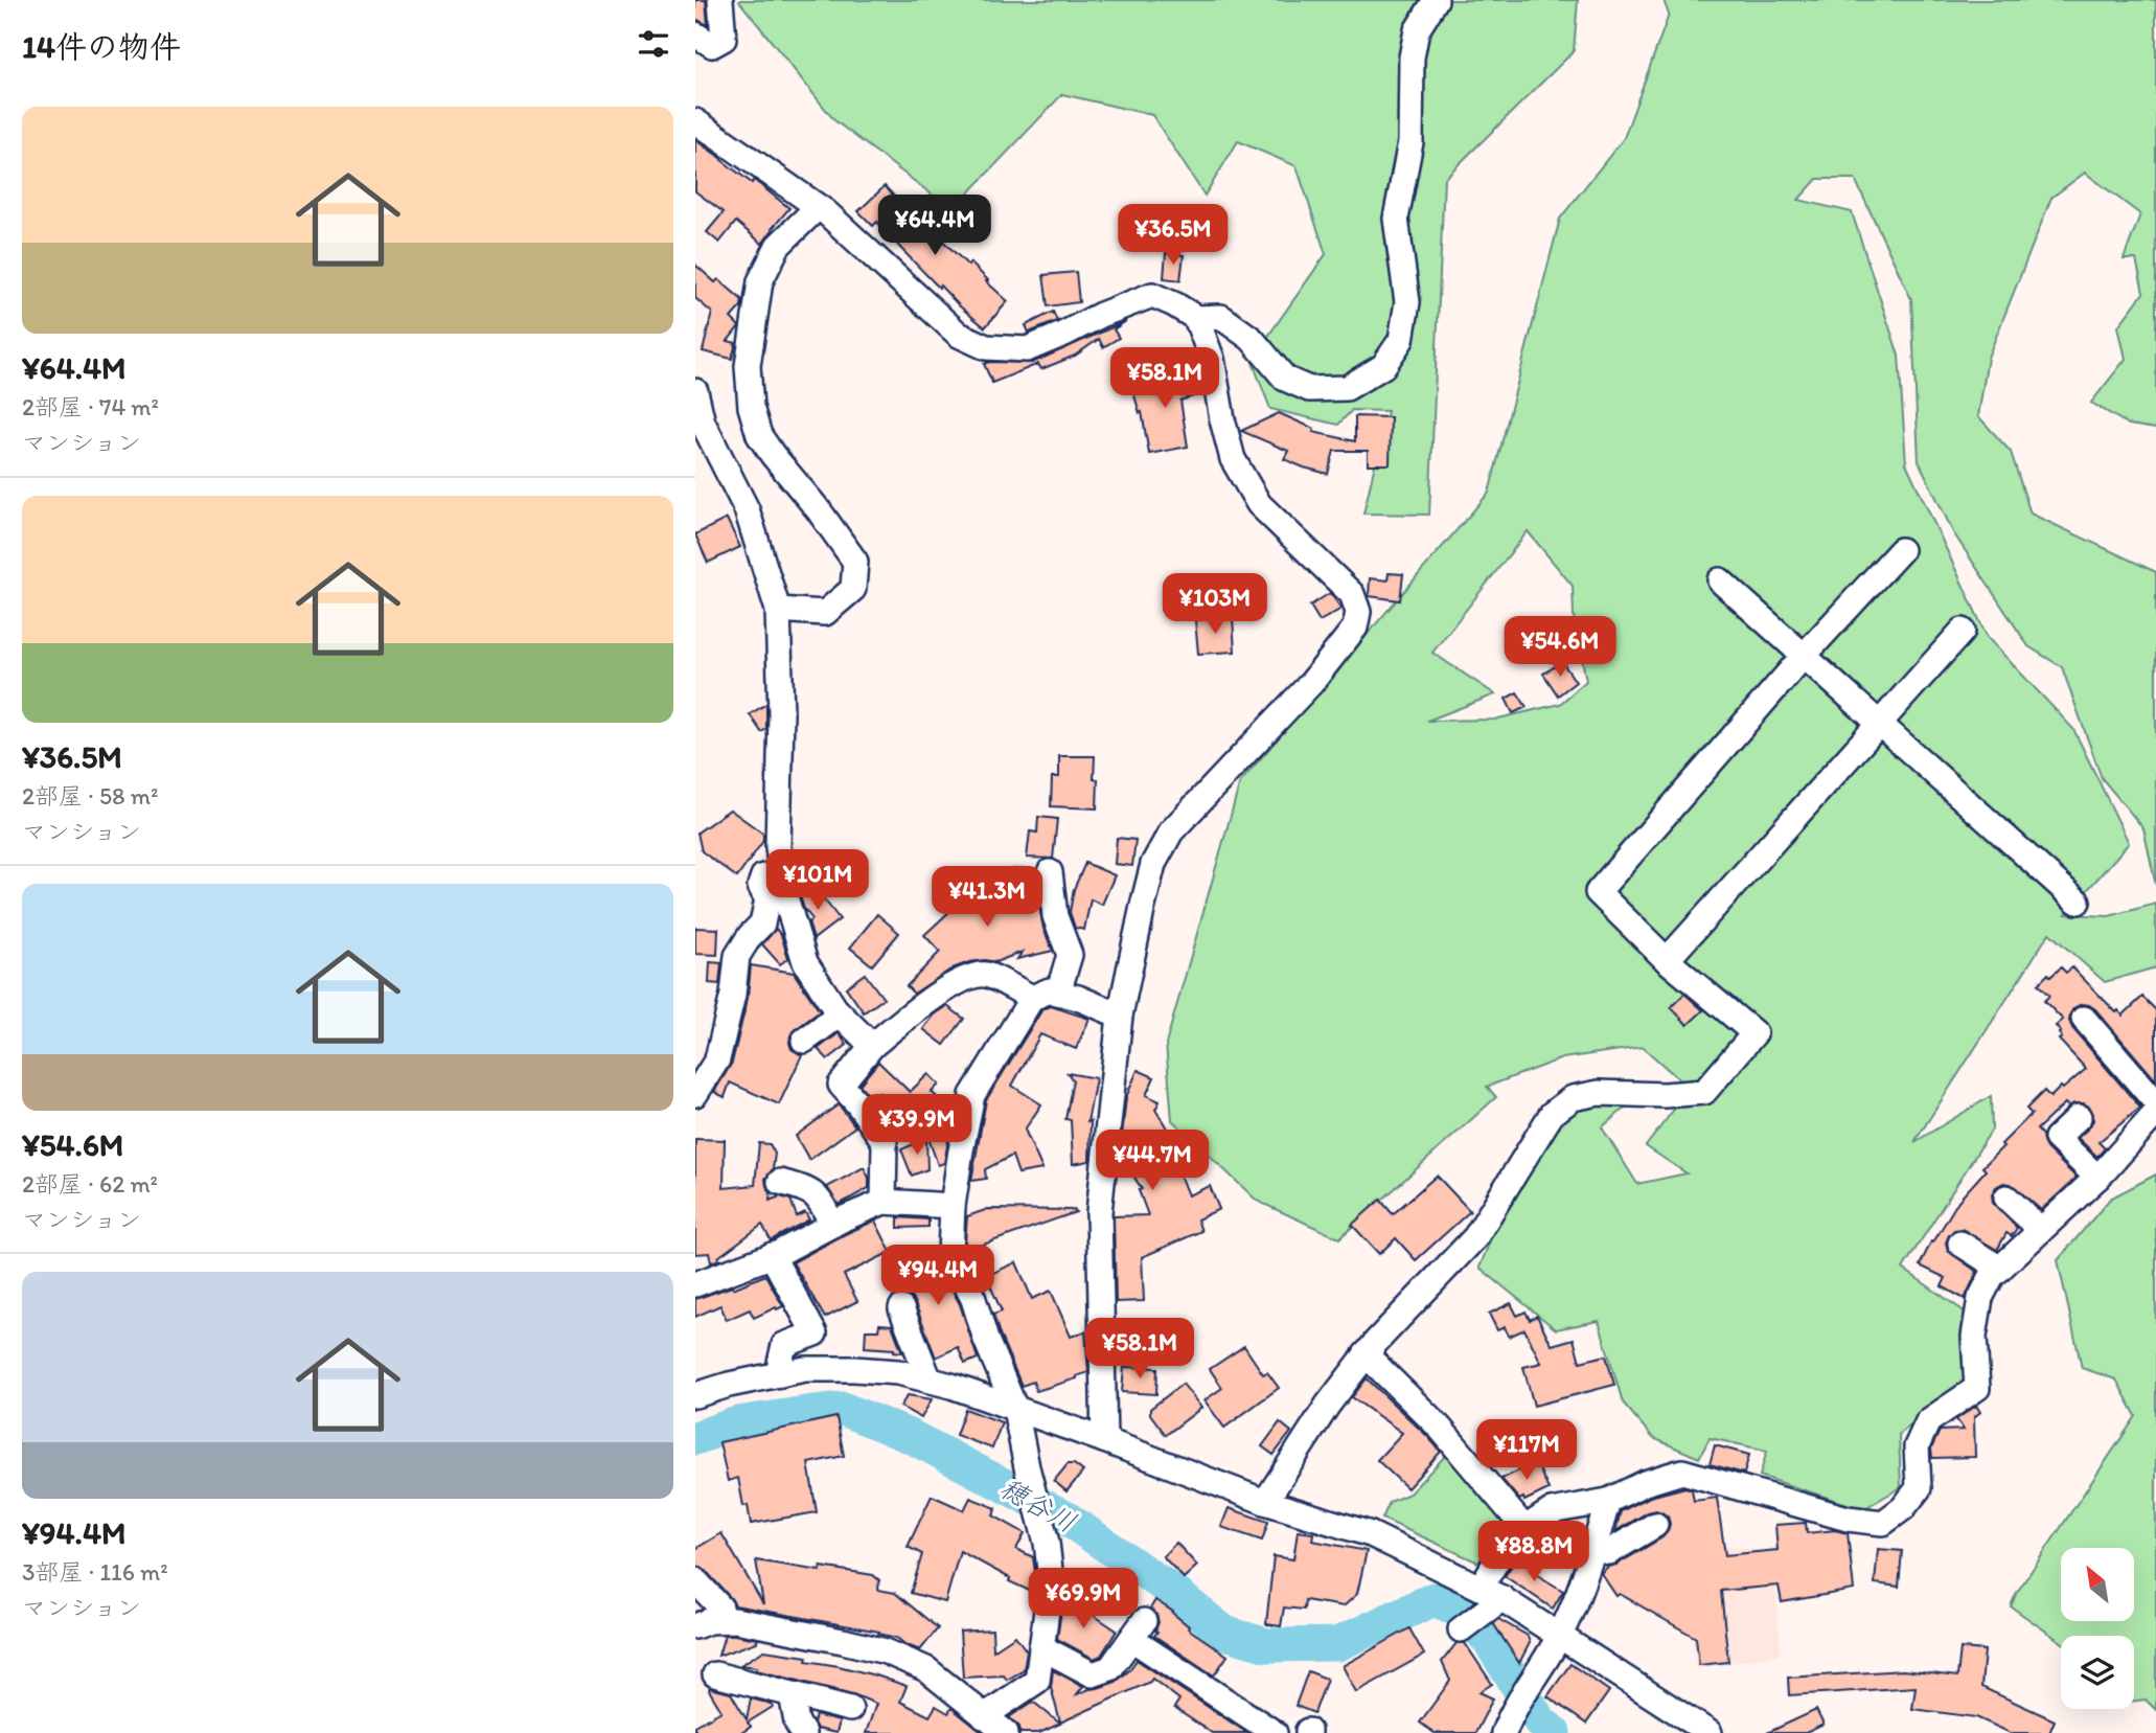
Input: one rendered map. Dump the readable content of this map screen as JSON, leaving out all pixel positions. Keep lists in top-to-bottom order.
{
  "water": ["穂谷川"],
  "north": "top left",
  "page": {
    "heading": "14件の物件",
    "list": [
      {
        "name": "¥64.4M",
        "note": "2部屋 · 74 m² · マンション"
      },
      {
        "name": "¥36.5M",
        "note": "2部屋 · 58 m² · マンション"
      },
      {
        "name": "¥54.6M",
        "note": "2部屋 · 62 m² · マンション"
      },
      {
        "name": "¥94.4M",
        "note": "3部屋 · 116 m² · マンション"
      }
    ],
    "price": [
      "¥64.4M",
      "¥36.5M",
      "¥58.1M",
      "¥103M",
      "¥54.6M",
      "¥101M",
      "¥41.3M",
      "¥39.9M",
      "¥44.7M",
      "¥94.4M",
      "¥58.1M",
      "¥117M",
      "¥88.8M",
      "¥69.9M"
    ]
  }
}
